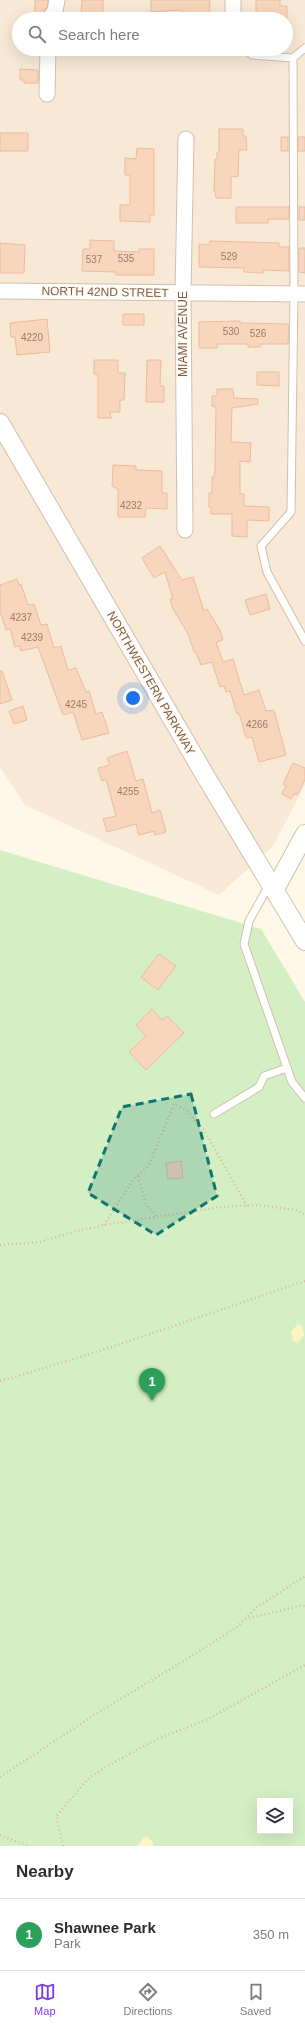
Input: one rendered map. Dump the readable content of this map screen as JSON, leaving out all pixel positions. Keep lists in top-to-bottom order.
{
  "streets": {
    "street": ["NORTH 42ND STREET", "MIAMI AVENUE", "NORTHWESTERN PARKWAY"]
  },
  "crossings": [
    ["NORTH 42ND STREET", "MIAMI AVENUE"]
  ],
  "house_numbers": [
    "529",
    "535",
    "537",
    "530",
    "526",
    "4220",
    "4232",
    "4237",
    "4239",
    "4245",
    "4266",
    "4255"
  ],
  "page": {
    "search": "Search here",
    "pins": "1",
    "heading": "Nearby",
    "list": [
      {
        "mark": "1",
        "name": "Shawnee Park",
        "note": "Park",
        "value": "350 m"
      }
    ],
    "nav": ["Map", "Directions", "Saved"]
  }
}
